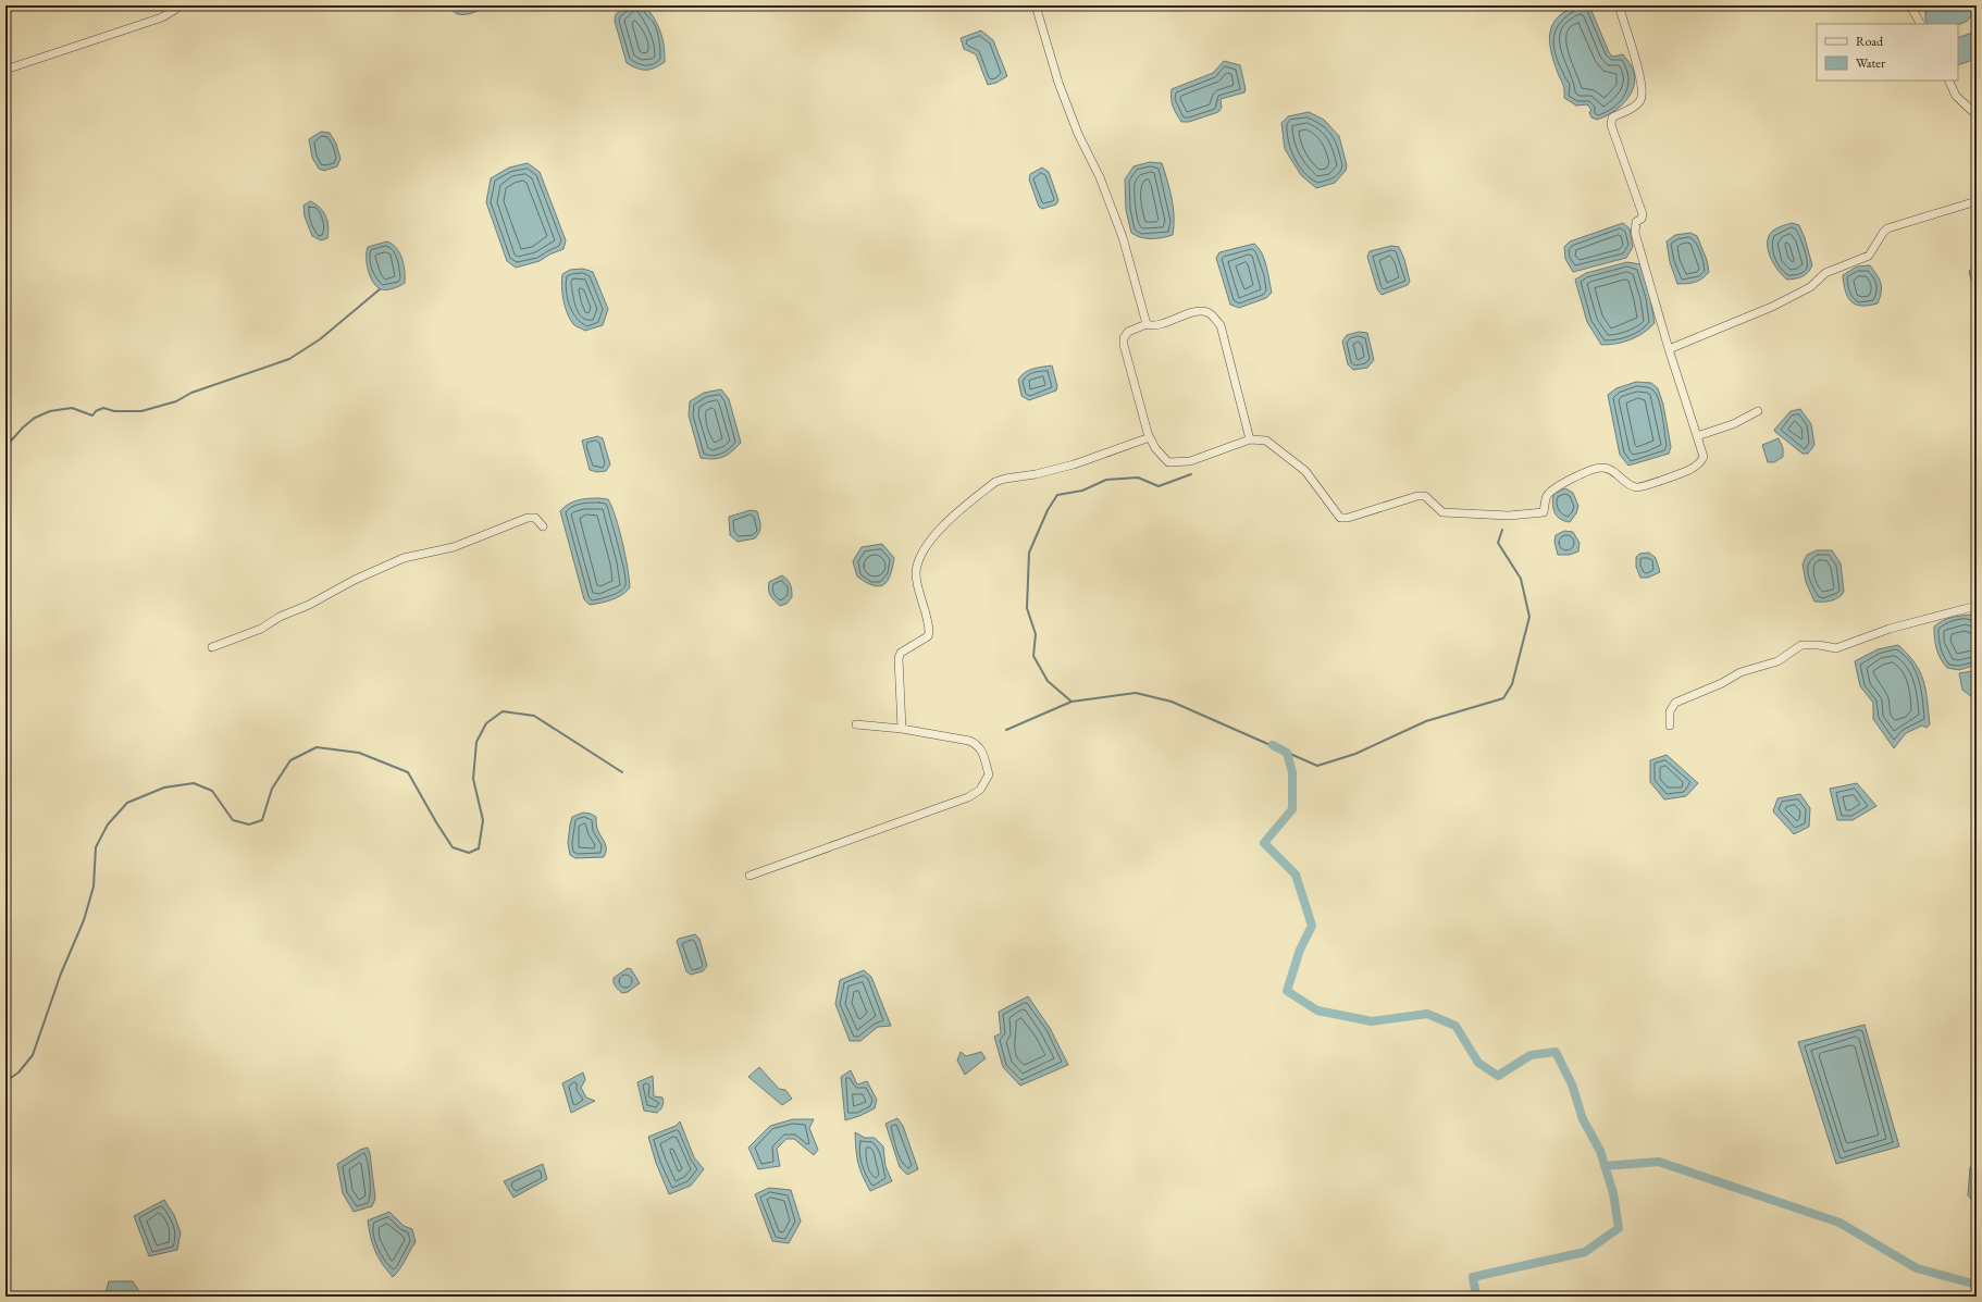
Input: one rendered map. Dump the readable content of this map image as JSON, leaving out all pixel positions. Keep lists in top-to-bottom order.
{
  "legend": ["Road", "Water"]
}
